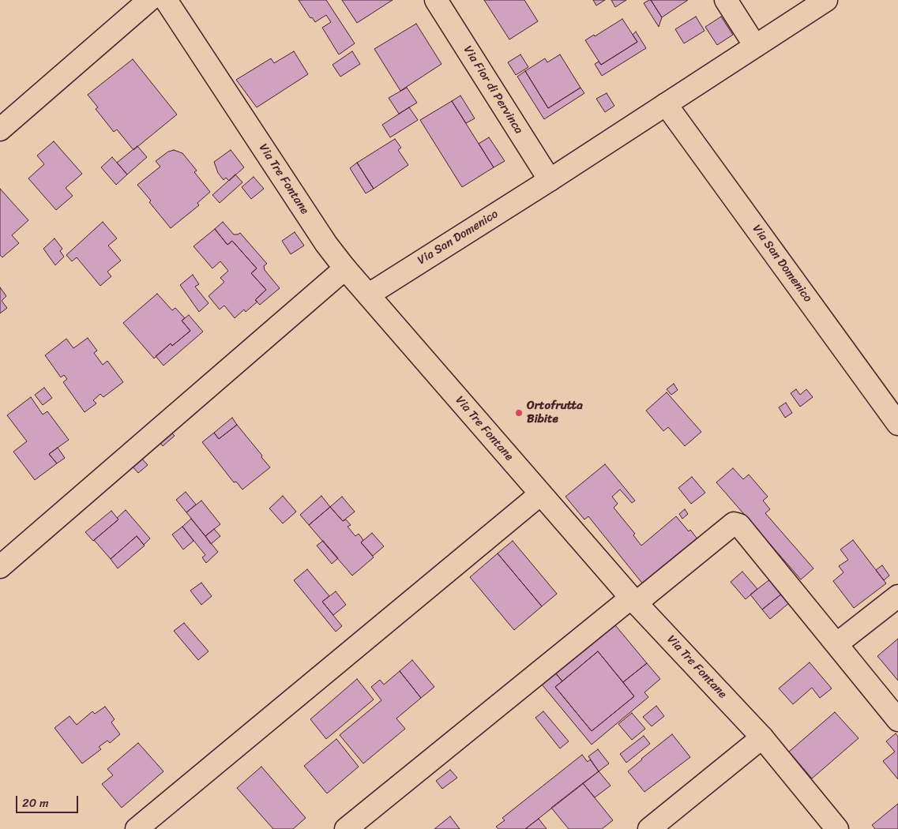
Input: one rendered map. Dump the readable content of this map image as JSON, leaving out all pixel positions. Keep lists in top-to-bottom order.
{
  "streets": {
    "street": ["Via Fior di Pervinca", "Via Tre Fontane", "Via San Domenico"]
  },
  "crossings": [
    ["Via Fior di Pervinca", "Via San Domenico"],
    ["Via Tre Fontane", "Via San Domenico"]
  ],
  "places": ["Ortofrutta Bibite"],
  "scale_bar": "20 m"
}
